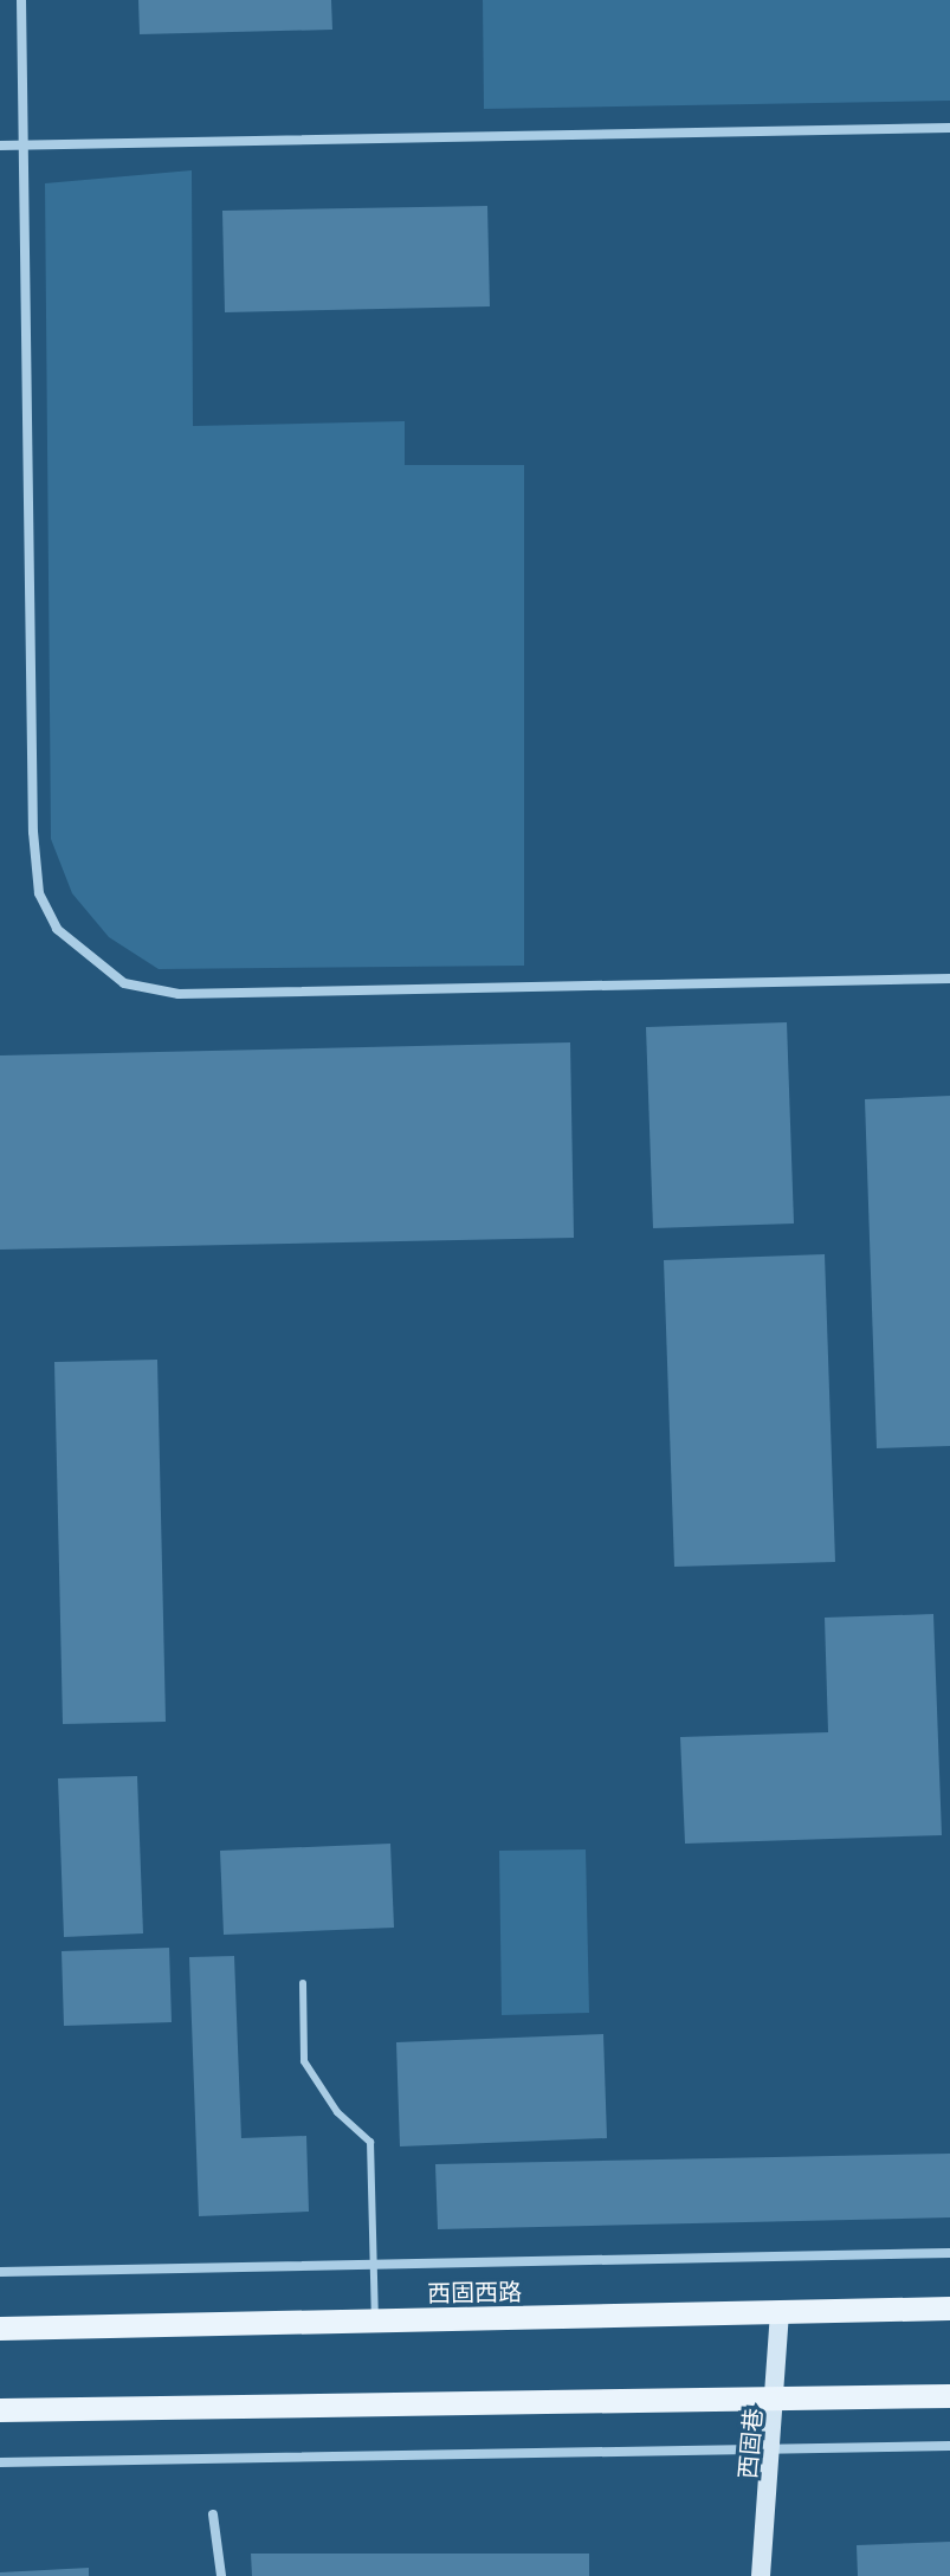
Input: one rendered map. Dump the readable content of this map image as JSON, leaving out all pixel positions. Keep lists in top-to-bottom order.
{
  "streets": {
    "main road": ["西固西路"],
    "street": ["西固巷"]
  },
  "crossings": [
    ["西固西路", "西固巷"]
  ]
}
